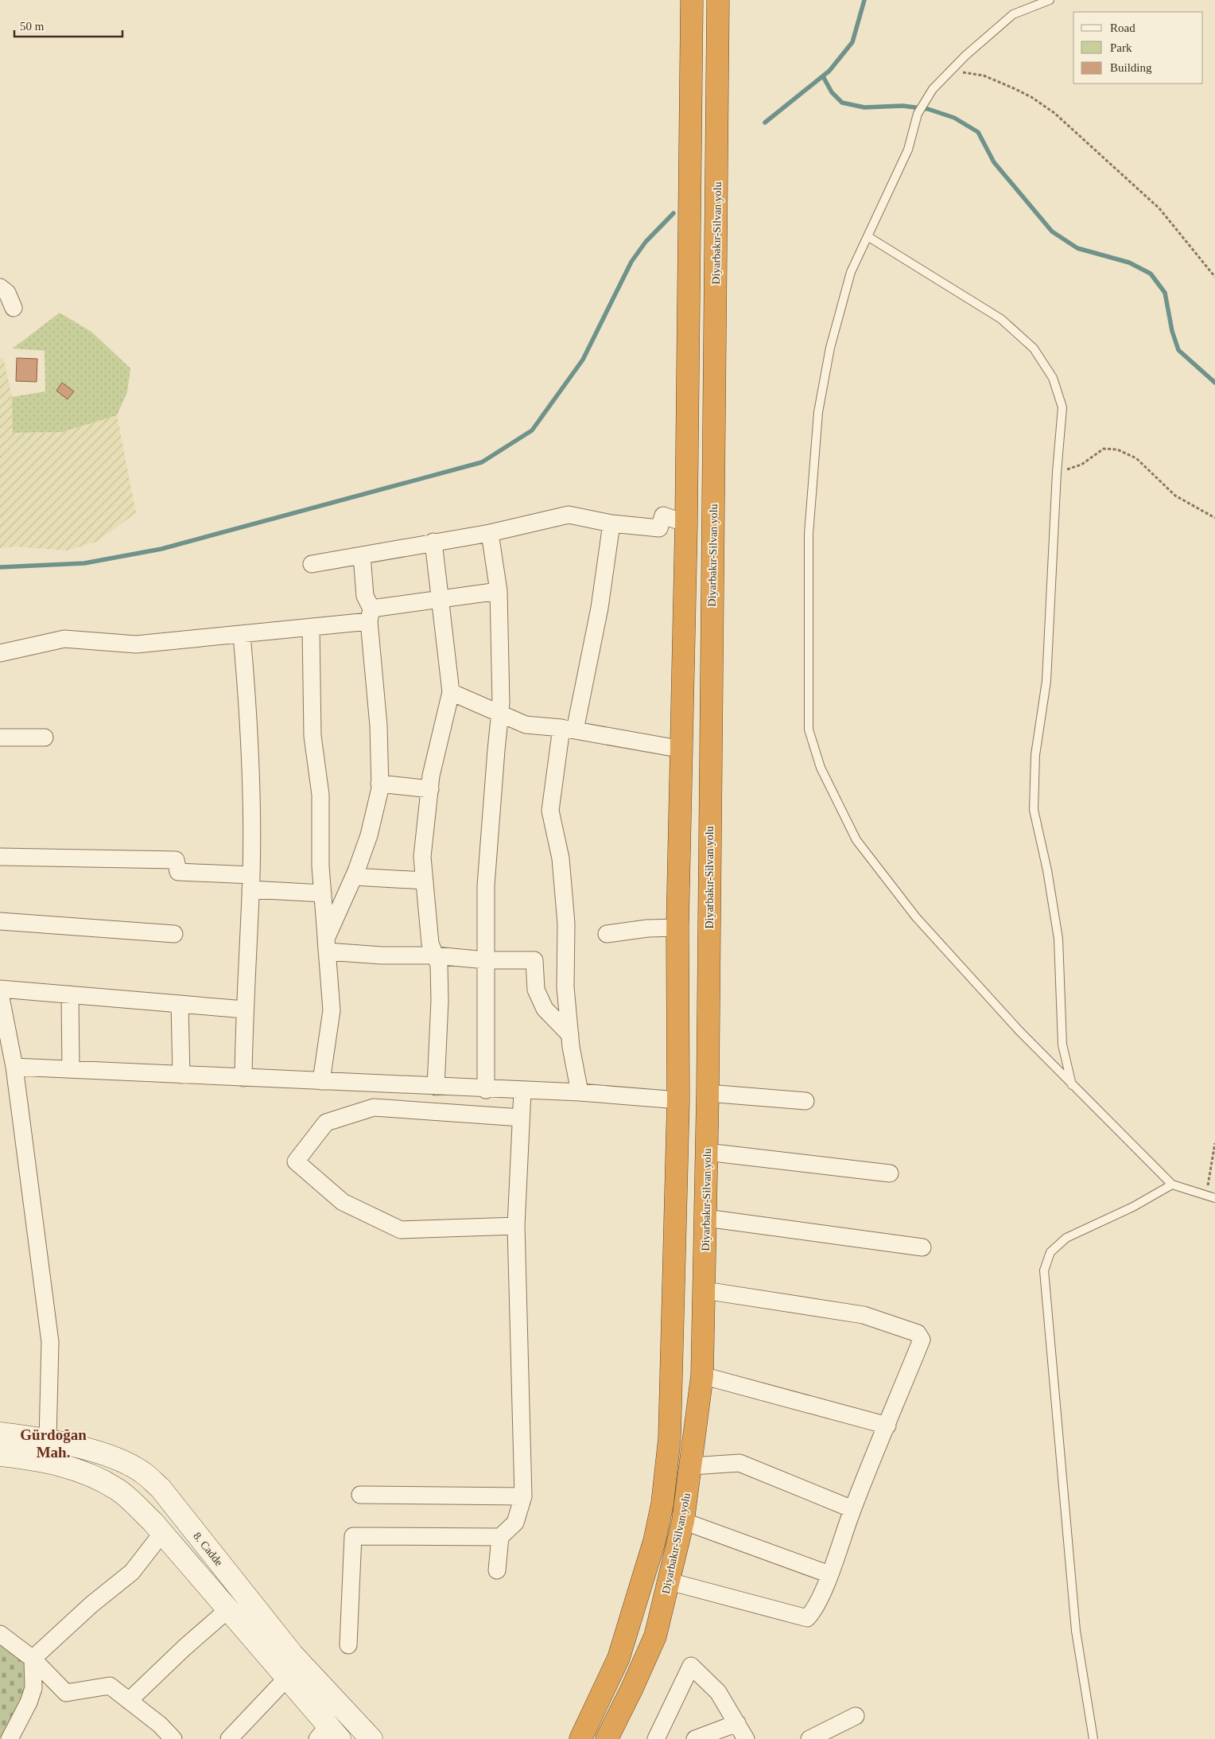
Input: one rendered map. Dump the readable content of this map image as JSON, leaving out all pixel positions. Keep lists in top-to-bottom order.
{
  "streets": {
    "highway": ["Diyarbakır-Silvan yolu"],
    "street": ["8. Cadde"]
  },
  "districts": ["Gürdoğan Mah."],
  "legend": ["Road", "Park", "Building"],
  "scale_bar": "50 m"
}
